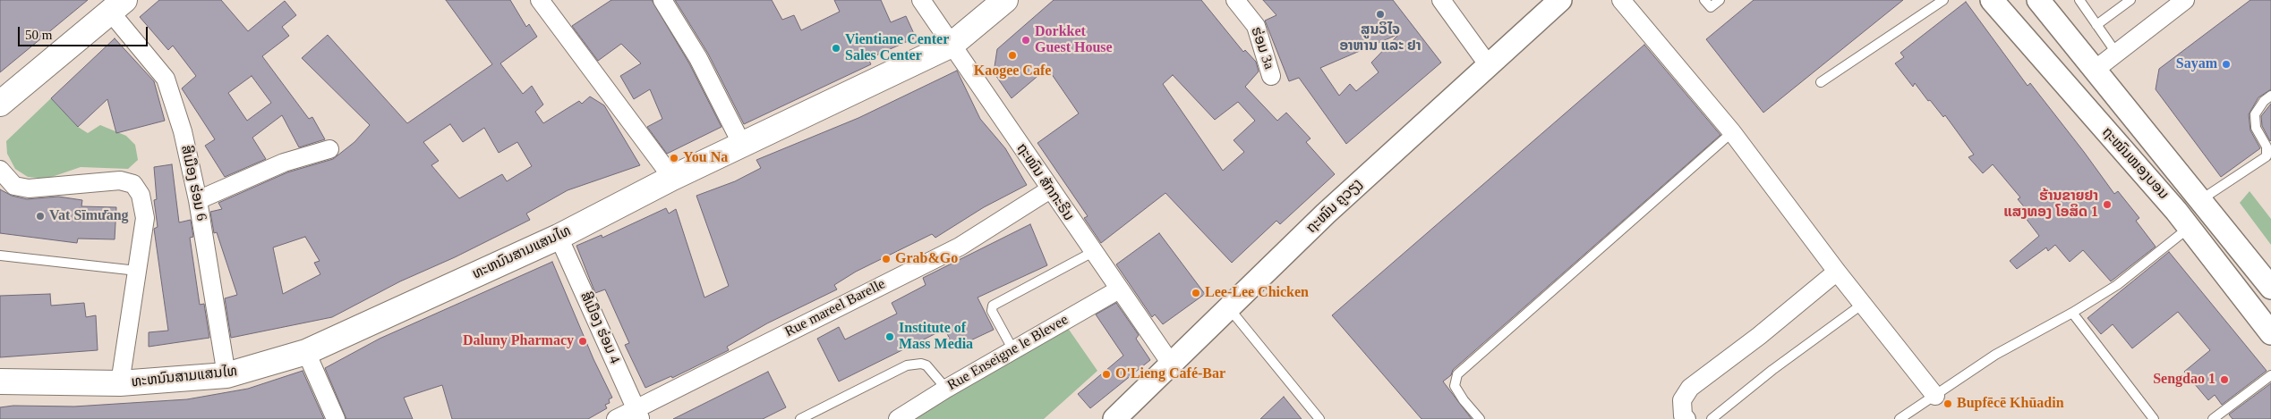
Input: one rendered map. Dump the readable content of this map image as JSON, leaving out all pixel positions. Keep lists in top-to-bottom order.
{
  "streets": {
    "main road": ["ທະຫນົນສາມແສນໄທ"],
    "street": [
      "ຮ່ອມ 3a",
      "ຖະໜົນໜອງບອນ",
      "ຖະໜົນ ສັກກະຣິນ",
      "ສີເມືອງ ຮ່ອມ 6",
      "ຖະໜົນ ຄູວຽງ",
      "Rue mareel Barelle",
      "ສີເມືອງ ຮ່ອມ 4",
      "Rue Enseigne le Blevee"
    ]
  },
  "crossings": [
    ["ຖະໜົນ ສັກກະຣິນ", "ຖະໜົນ ຄູວຽງ"],
    ["ຖະໜົນ ສັກກະຣິນ", "ທະຫນົນສາມແສນໄທ"],
    ["ຖະໜົນ ສັກກະຣິນ", "Rue mareel Barelle"],
    ["ຖະໜົນ ສັກກະຣິນ", "Rue Enseigne le Blevee"],
    ["ສີເມືອງ ຮ່ອມ 6", "ທະຫນົນສາມແສນໄທ"],
    ["ທະຫນົນສາມແສນໄທ", "ສີເມືອງ ຮ່ອມ 4"],
    ["Rue mareel Barelle", "ສີເມືອງ ຮ່ອມ 4"]
  ],
  "places": [
    "ສູນວິໄຈ ອາຫານ ແລະ ຢາ",
    "Dorkket Guest House",
    "Vientiane Center Sales Center",
    "Kaogee Cafe",
    "Sayam",
    "You Na",
    "ຮ້ານຂາຍຢາ ແສງທອງ ໂອສິດ 1",
    "Vat Sīmư̄ang",
    "Grab&Go",
    "Lee-Lee Chicken",
    "Institute of Mass Media",
    "Daluny Pharmacy",
    "O'Lieng Café-Bar",
    "Sengdao 1",
    "Bupfēcē Khūadin"
  ],
  "scale_bar": "50 m"
}
